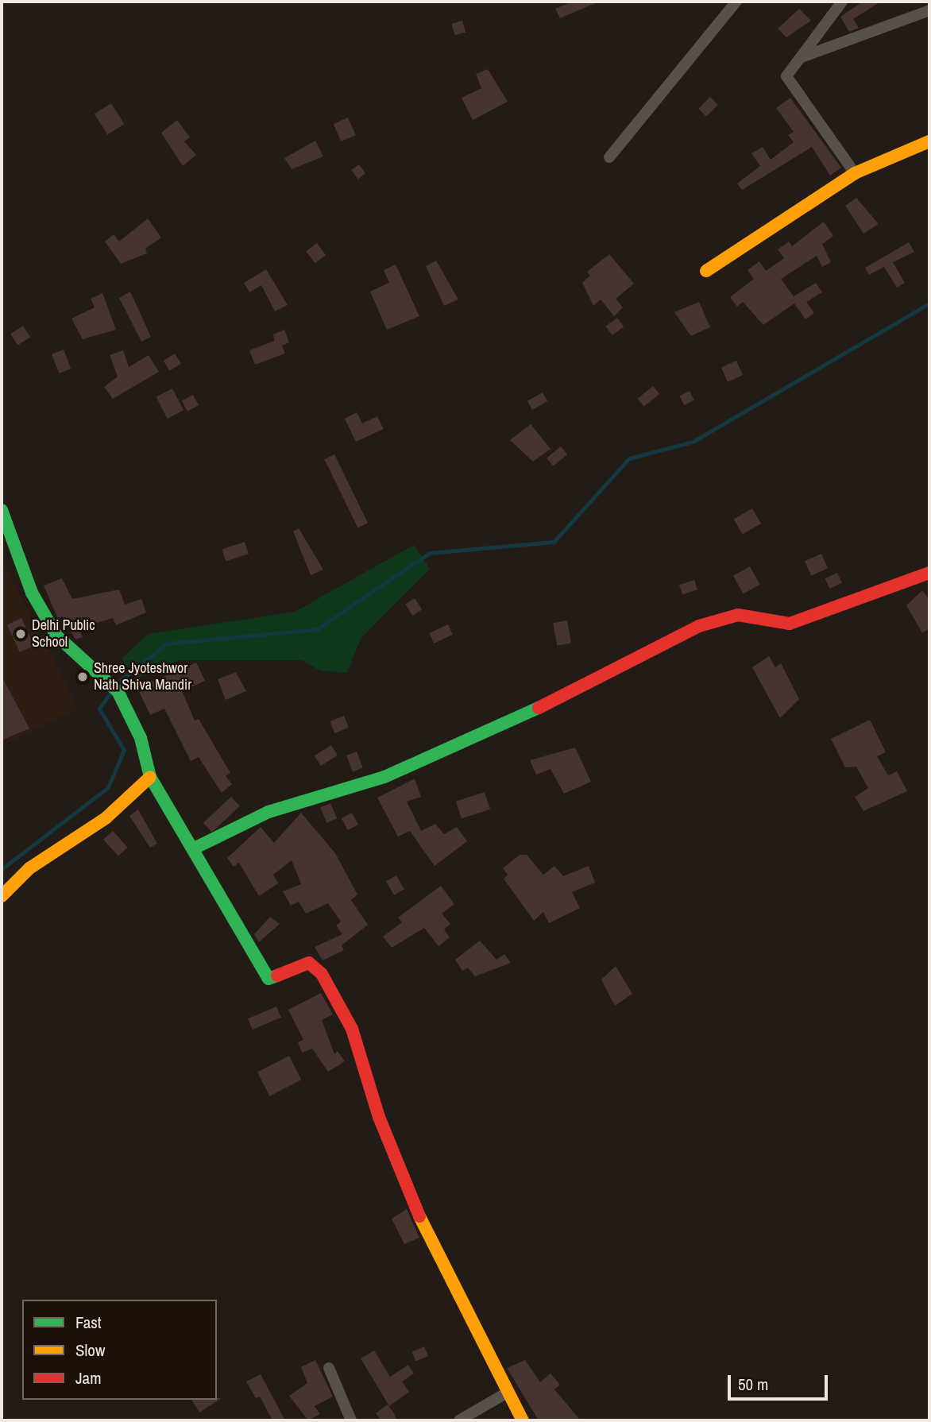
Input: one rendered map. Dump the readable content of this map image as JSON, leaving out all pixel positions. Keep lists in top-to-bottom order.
{
  "places": ["Delhi Public School", "Shree Jyoteshwor Nath Shiva Mandir"],
  "legend": ["Fast", "Slow", "Jam"],
  "scale_bar": "50 m"
}
